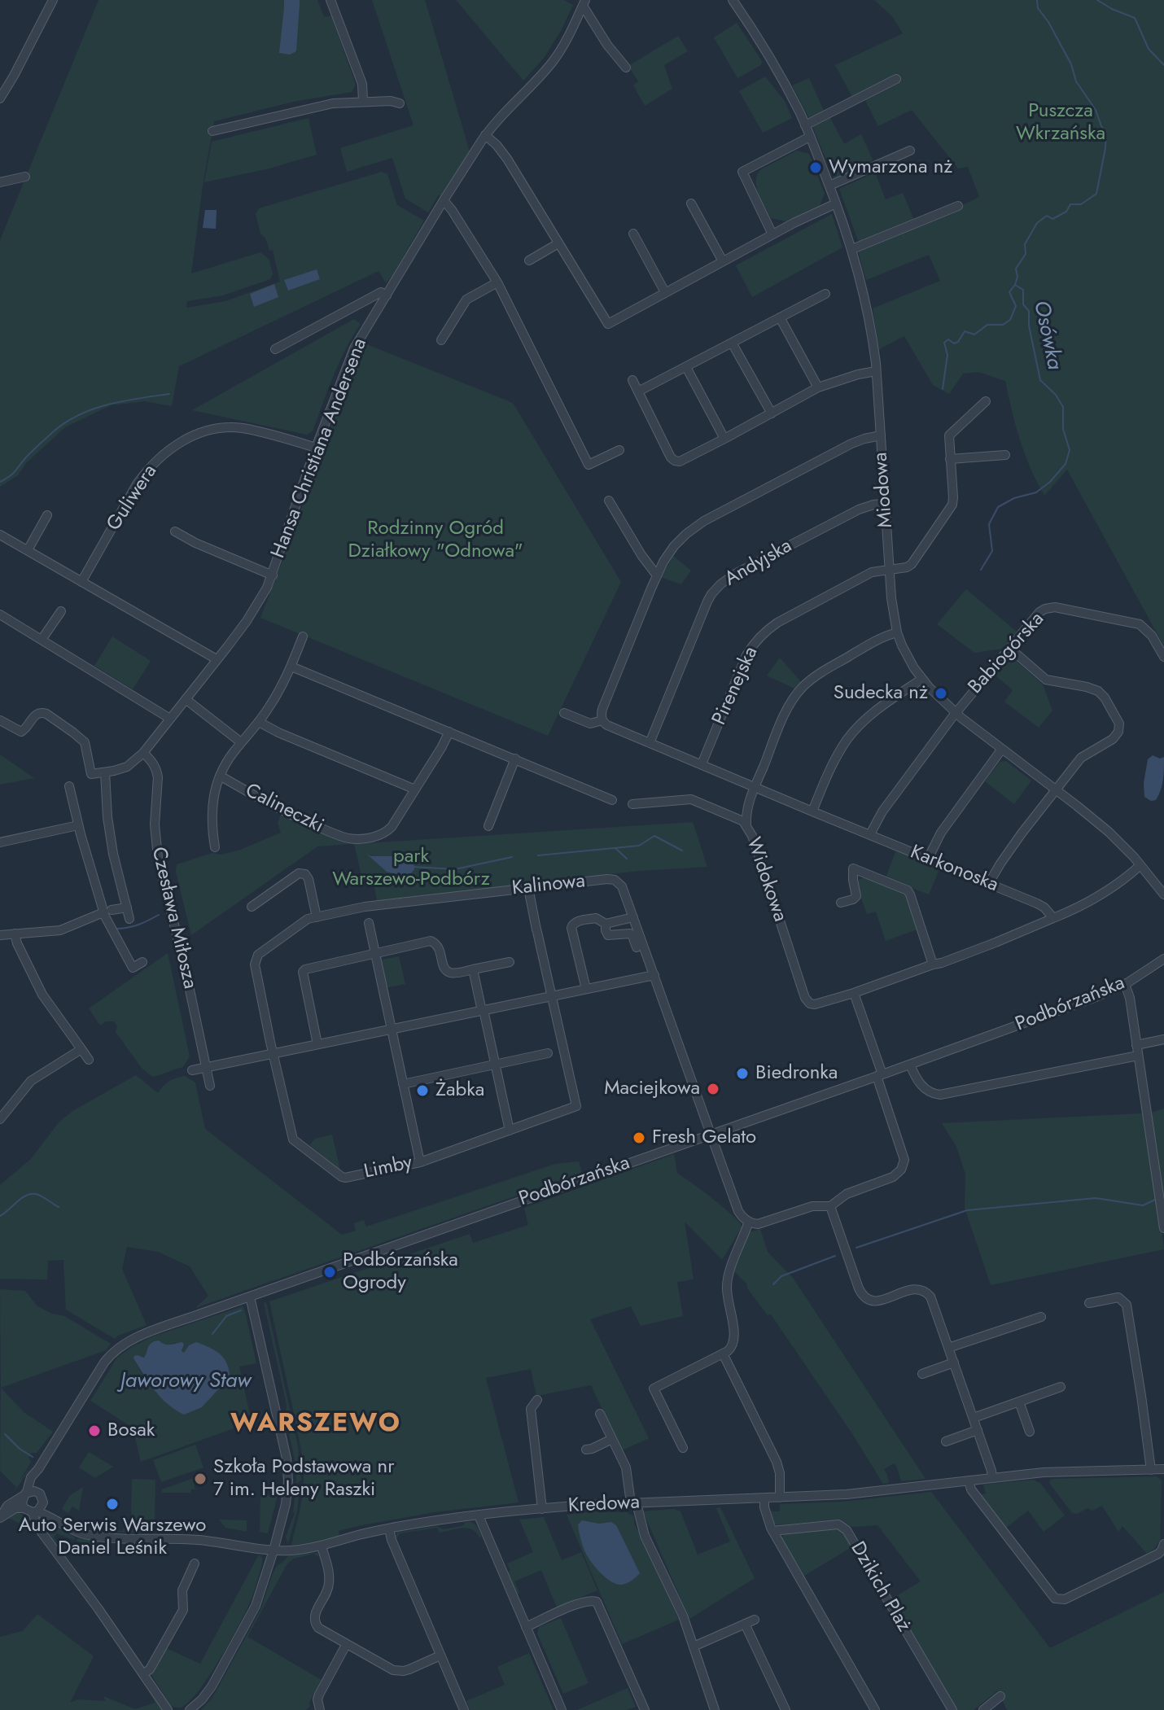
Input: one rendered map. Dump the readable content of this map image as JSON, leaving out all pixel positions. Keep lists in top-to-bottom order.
{
  "streets": {
    "street": [
      "Hansa Christiana Andersena",
      "Miodowa",
      "Guliwera",
      "Andyjska",
      "Babiogórska",
      "Pirenejska",
      "Calineczki",
      "Karkonoska",
      "Widokowa",
      "Kalinowa",
      "Czesława Miłosza",
      "Podbórzańska",
      "Limby",
      "Kredowa",
      "Dzikich Plaż"
    ]
  },
  "crossings": [
    ["Hansa Christiana Andersena", "Guliwera"],
    ["Hansa Christiana Andersena", "Czesława Miłosza"],
    ["Miodowa", "Andyjska"],
    ["Miodowa", "Babiogórska"],
    ["Miodowa", "Pirenejska"],
    ["Andyjska", "Karkonoska"],
    ["Babiogórska", "Karkonoska"],
    ["Pirenejska", "Karkonoska"],
    ["Karkonoska", "Widokowa"],
    ["Kalinowa", "Limby"],
    ["Podbórzańska", "Kredowa"]
  ],
  "districts": ["WARSZEWO"],
  "water": ["Osówka", "Jaworowy Staw"],
  "parks": ["Puszcza Wkrzańska", "Rodzinny Ogród Działkowy \"Odnowa\"", "park Warszewo-Podbórz"],
  "places": [
    "Wymarzona nż",
    "Sudecka nż",
    "Biedronka",
    "Maciejkowa",
    "Żabka",
    "Fresh Gelato",
    "Podbórzańska Ogrody",
    "Bosak",
    "Szkoła Podstawowa nr 7 im. Heleny Raszki",
    "Auto Serwis Warszewo Daniel Leśnik"
  ]
}
